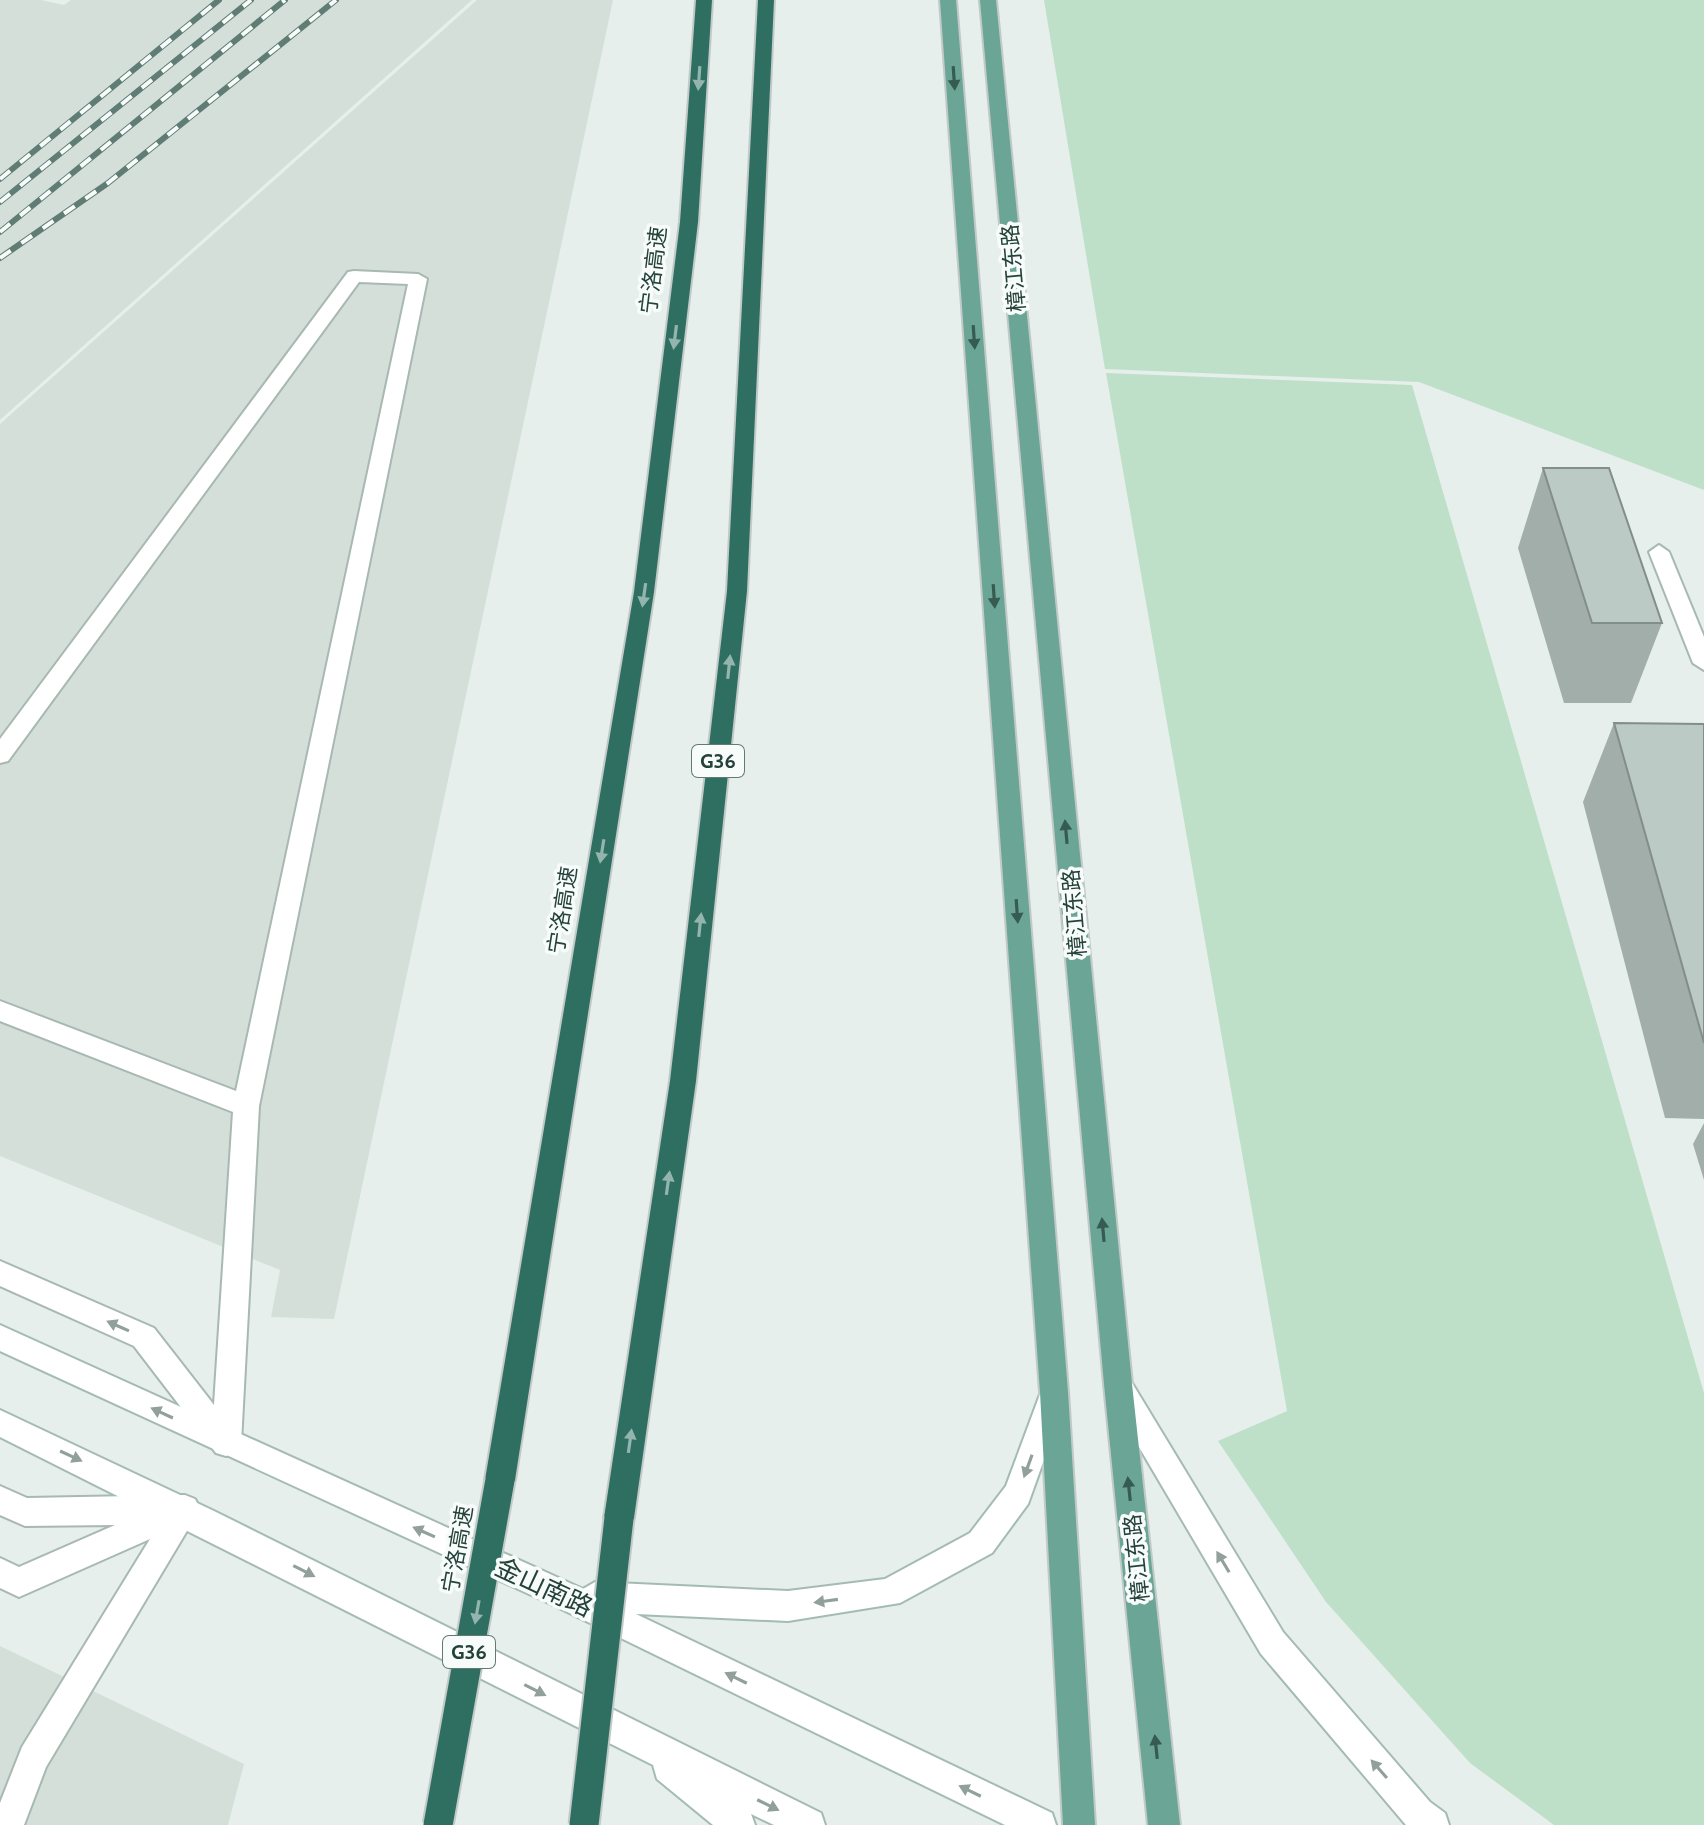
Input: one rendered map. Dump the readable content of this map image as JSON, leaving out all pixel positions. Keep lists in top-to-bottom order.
{
  "streets": {
    "highway": ["宁洛高速", "G36"],
    "main road": ["樟江东路"],
    "street": ["金山南路"]
  }
}
